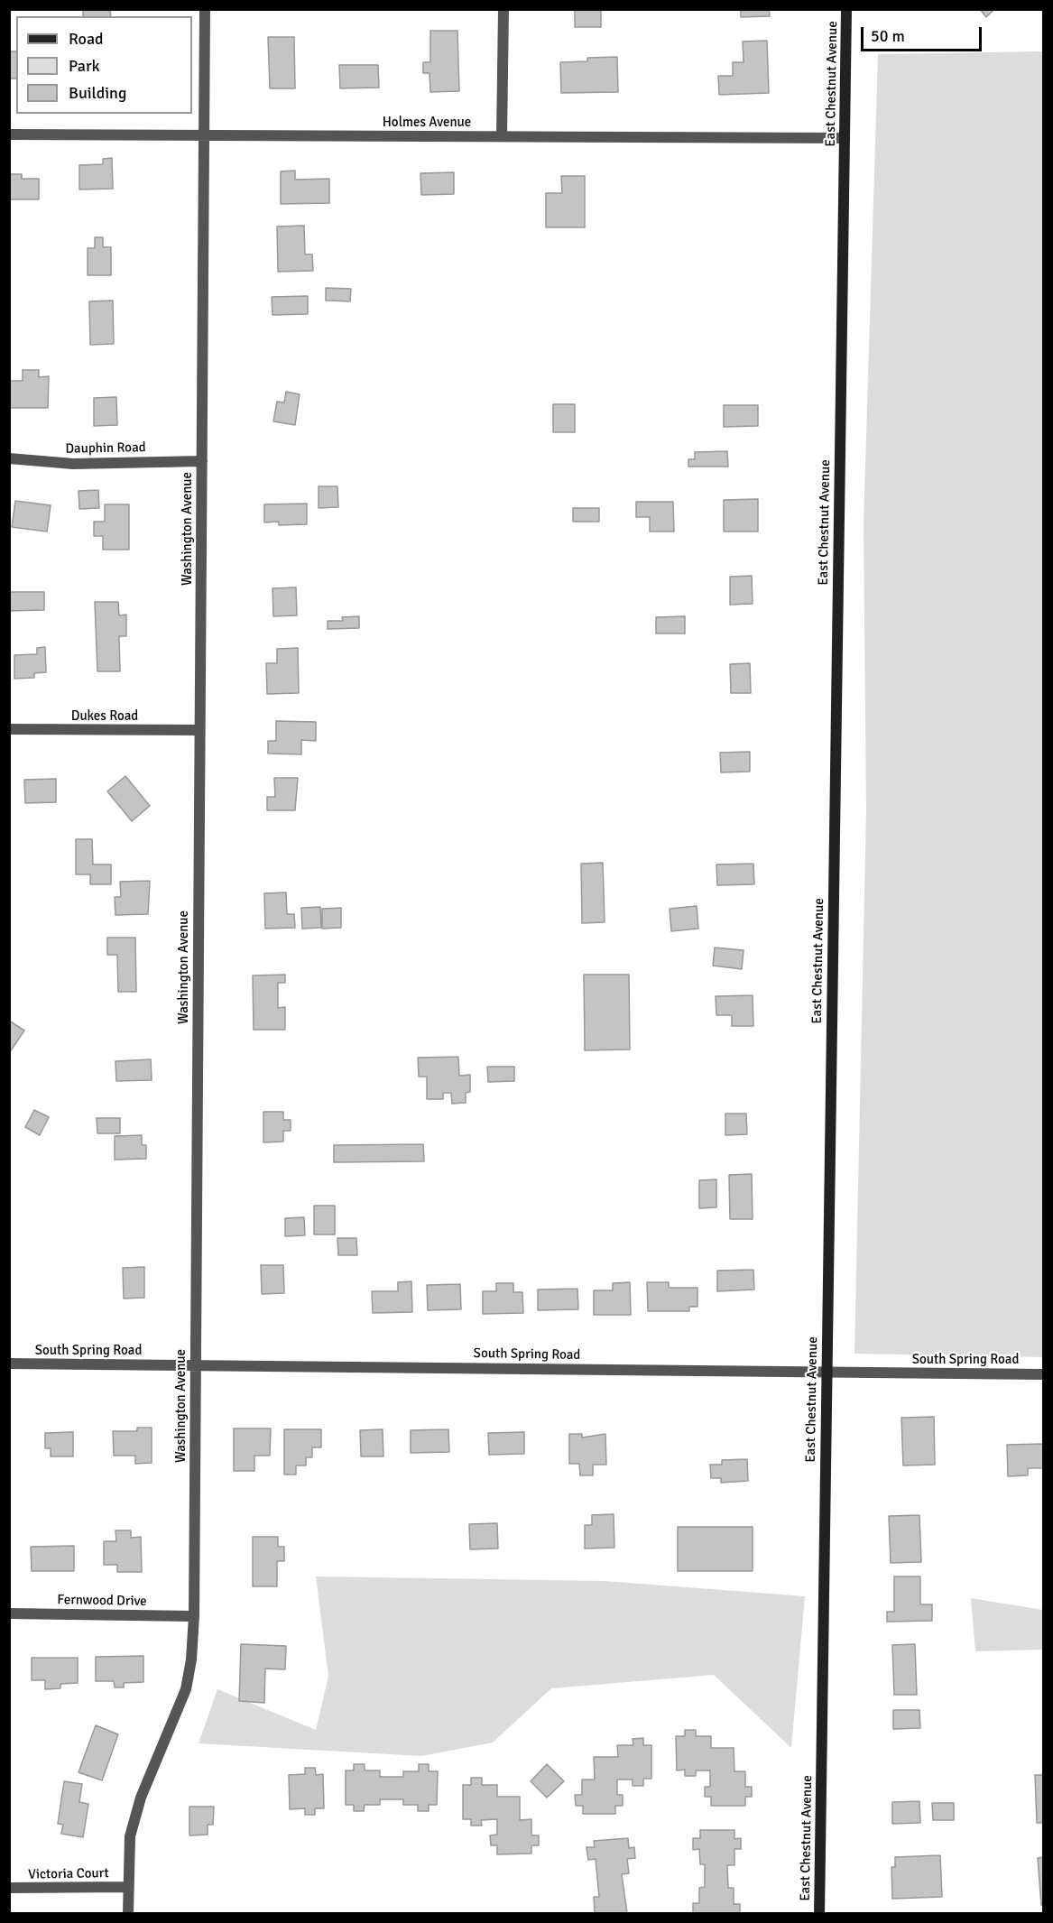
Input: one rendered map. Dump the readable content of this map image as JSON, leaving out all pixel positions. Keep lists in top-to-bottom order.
{
  "streets": {
    "street": [
      "East Chestnut Avenue",
      "Holmes Avenue",
      "Dauphin Road",
      "Washington Avenue",
      "Dukes Road",
      "South Spring Road",
      "Fernwood Drive",
      "Victoria Court"
    ]
  },
  "crossings": [
    ["East Chestnut Avenue", "Holmes Avenue"],
    ["East Chestnut Avenue", "South Spring Road"],
    ["Holmes Avenue", "Washington Avenue"],
    ["Dauphin Road", "Washington Avenue"],
    ["Washington Avenue", "Dukes Road"],
    ["Washington Avenue", "South Spring Road"],
    ["Washington Avenue", "Fernwood Drive"],
    ["Washington Avenue", "Victoria Court"]
  ],
  "legend": ["Road", "Park", "Building"],
  "scale_bar": "50 m"
}
